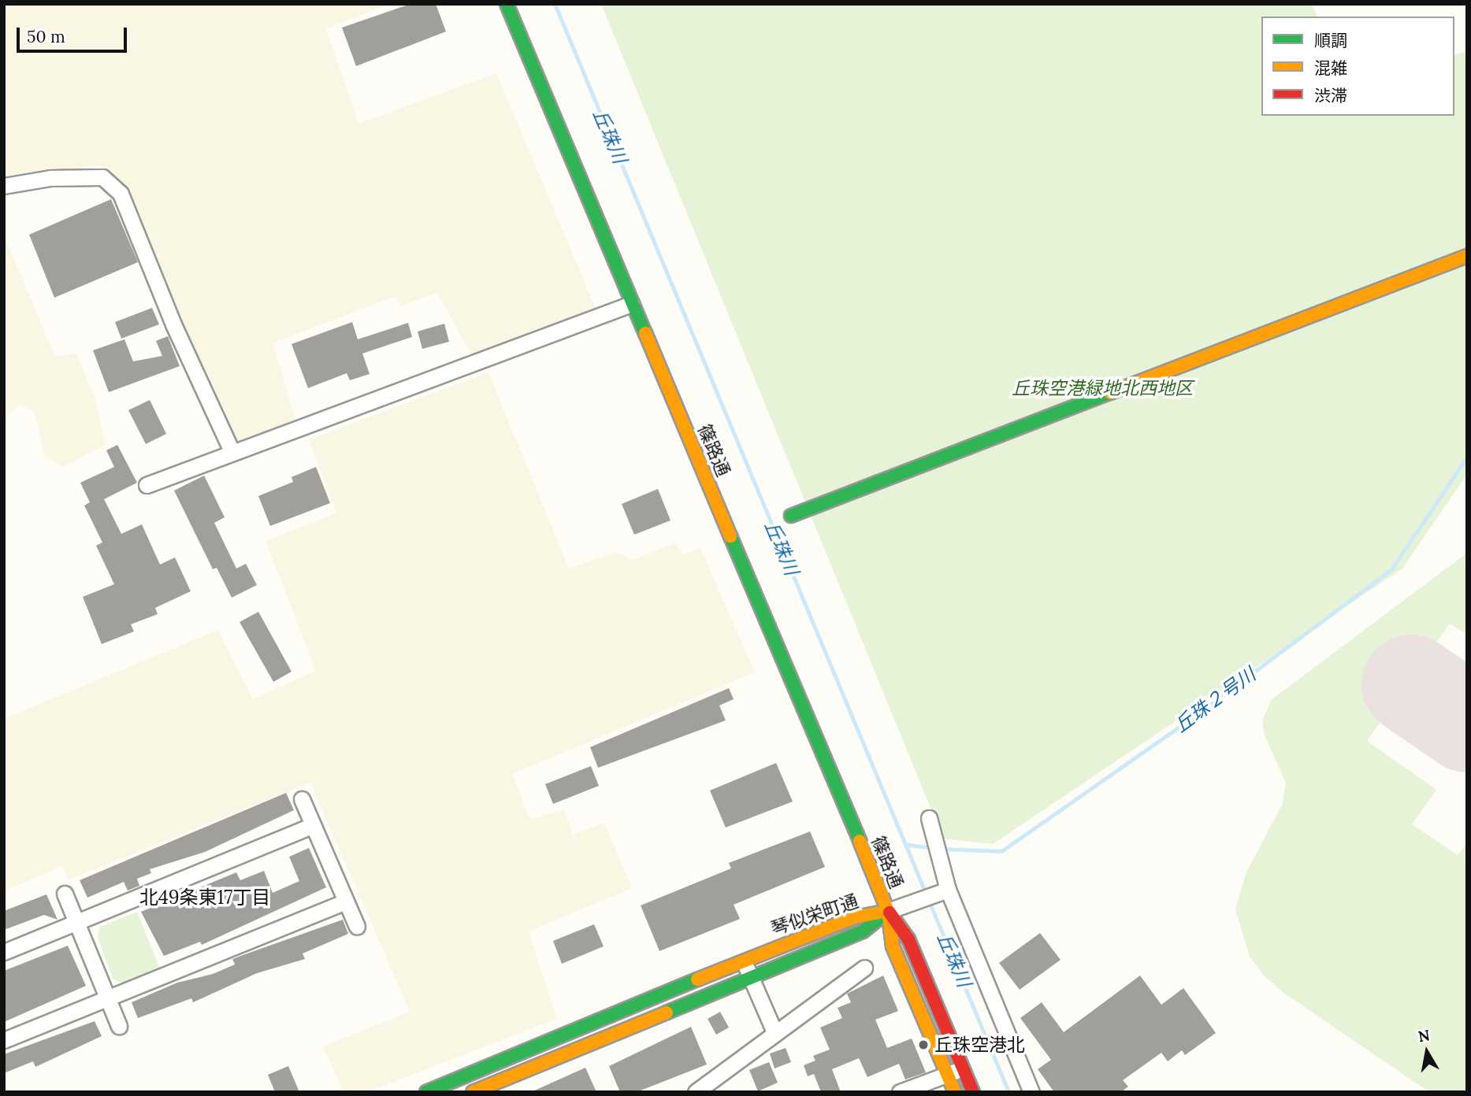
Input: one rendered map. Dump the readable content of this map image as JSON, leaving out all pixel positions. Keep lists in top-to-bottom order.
{
  "streets": {
    "street": ["篠路通", "琴似栄町通"]
  },
  "crossings": [
    ["篠路通", "琴似栄町通"]
  ],
  "districts": ["北49条東17丁目"],
  "water": ["丘珠川", "丘珠２号川"],
  "parks": ["丘珠空港緑地北西地区"],
  "places": ["丘珠空港北"],
  "legend": ["順調", "混雑", "渋滞"],
  "scale_bar": "50 m",
  "north": "top"
}
